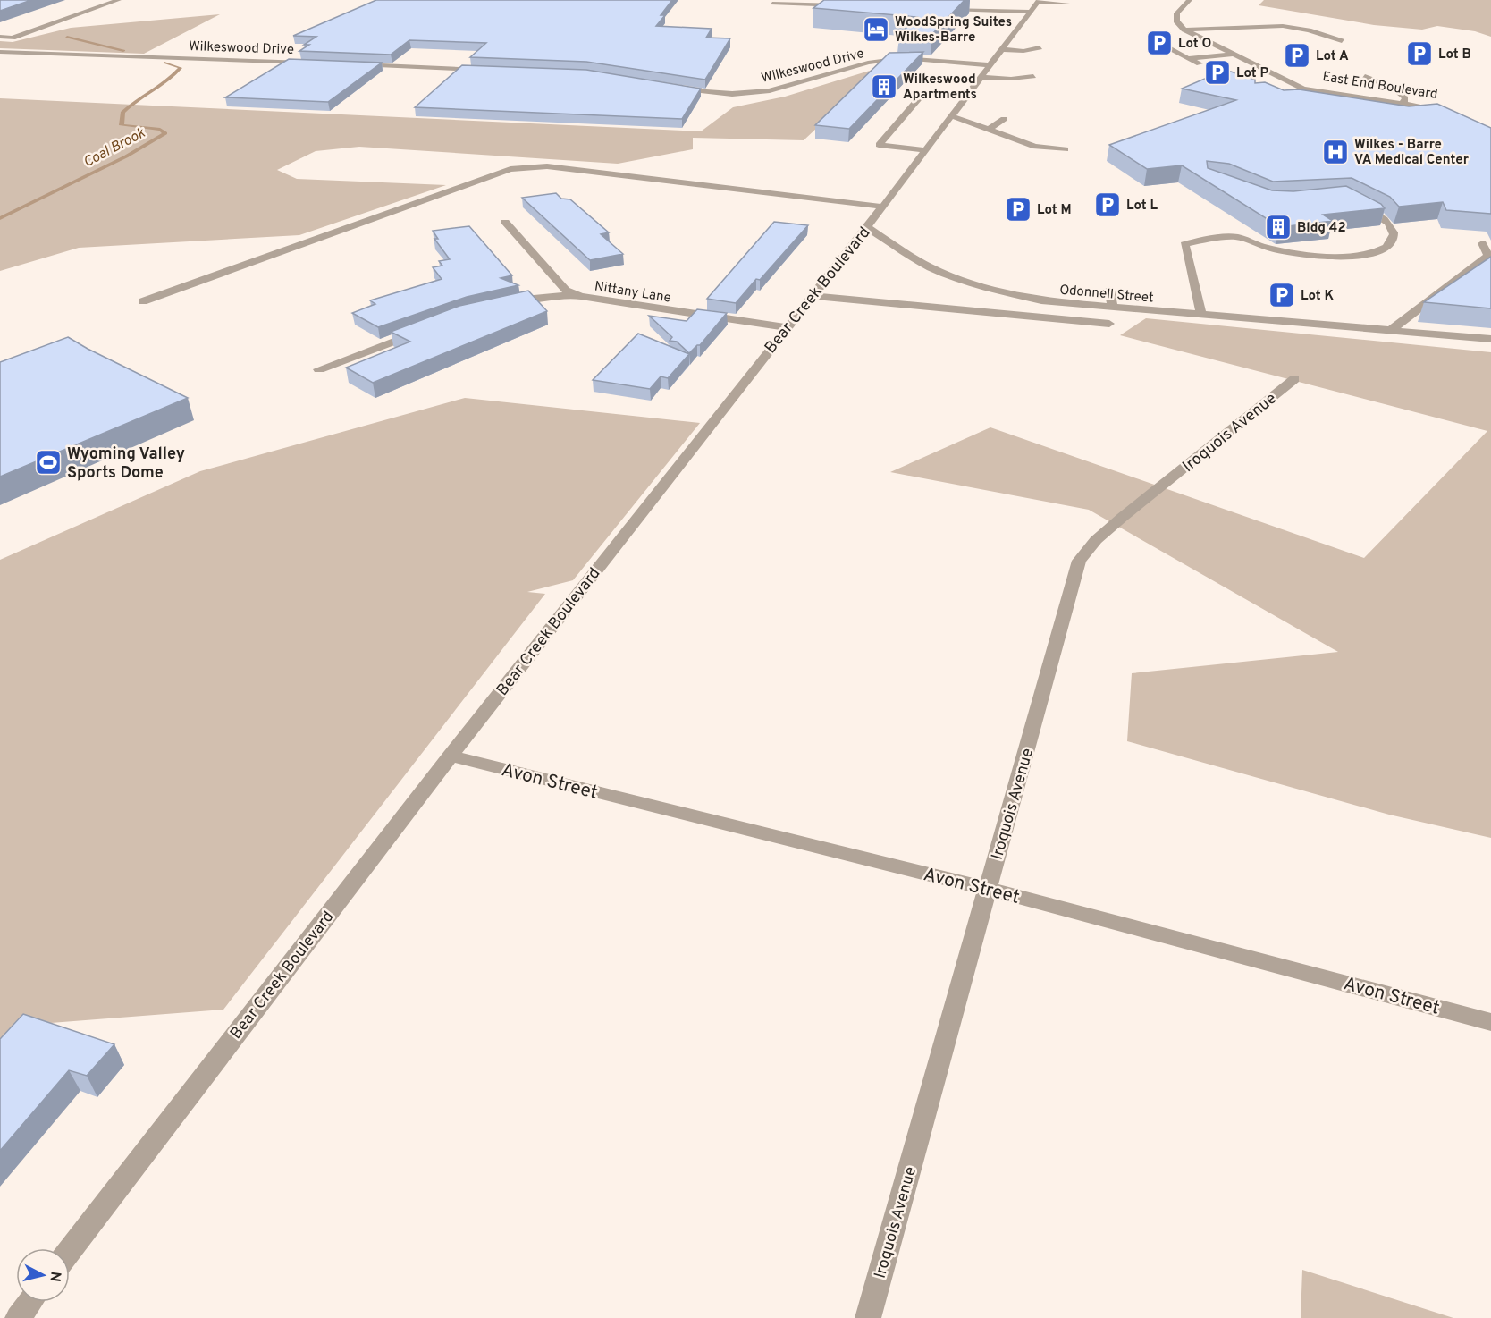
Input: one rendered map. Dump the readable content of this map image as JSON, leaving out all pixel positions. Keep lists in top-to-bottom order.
{
  "streets": {
    "street": [
      "Wilkeswood Drive",
      "East End Boulevard",
      "Bear Creek Boulevard",
      "Nittany Lane",
      "Odonnell Street",
      "Iroquois Avenue",
      "Avon Street"
    ]
  },
  "crossings": [
    ["Wilkeswood Drive", "Bear Creek Boulevard"],
    ["Bear Creek Boulevard", "Nittany Lane"],
    ["Bear Creek Boulevard", "Odonnell Street"],
    ["Bear Creek Boulevard", "Avon Street"],
    ["Iroquois Avenue", "Avon Street"]
  ],
  "water": ["Coal Brook"],
  "places": {
    "hotel": ["WoodSpring Suites Wilkes-Barre"],
    "parking": [
      "Lot O",
      "Lot B",
      "Lot A",
      "Lot P",
      "Lot L",
      "Lot M",
      "Lot K"
    ],
    "building": ["Wilkeswood Apartments", "Bldg 42"],
    "hospital": ["Wilkes - Barre VA Medical Center"],
    "sports": ["Wyoming Valley Sports Dome"]
  },
  "north": "right"
}
